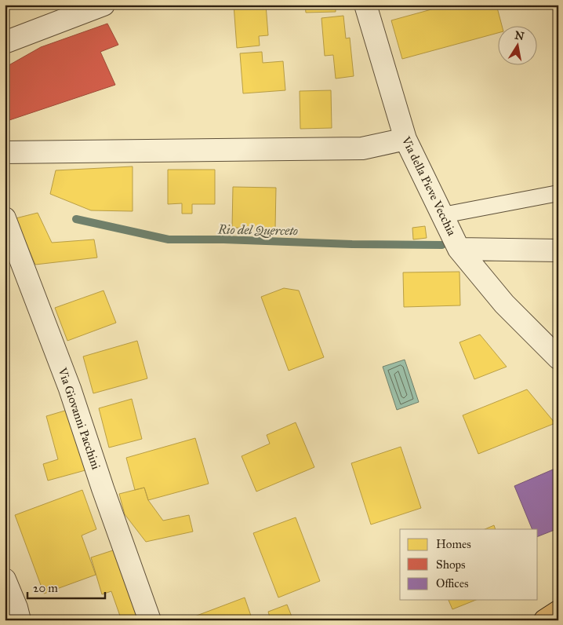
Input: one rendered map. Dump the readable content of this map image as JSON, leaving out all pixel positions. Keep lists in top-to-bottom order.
{
  "streets": {
    "street": ["Via della Pieve Vecchia", "Via Giovanni Pacchini"]
  },
  "water": ["Rio del Querceto"],
  "legend": ["Homes", "Shops", "Offices"],
  "scale_bar": "20 m",
  "north": "top"
}
